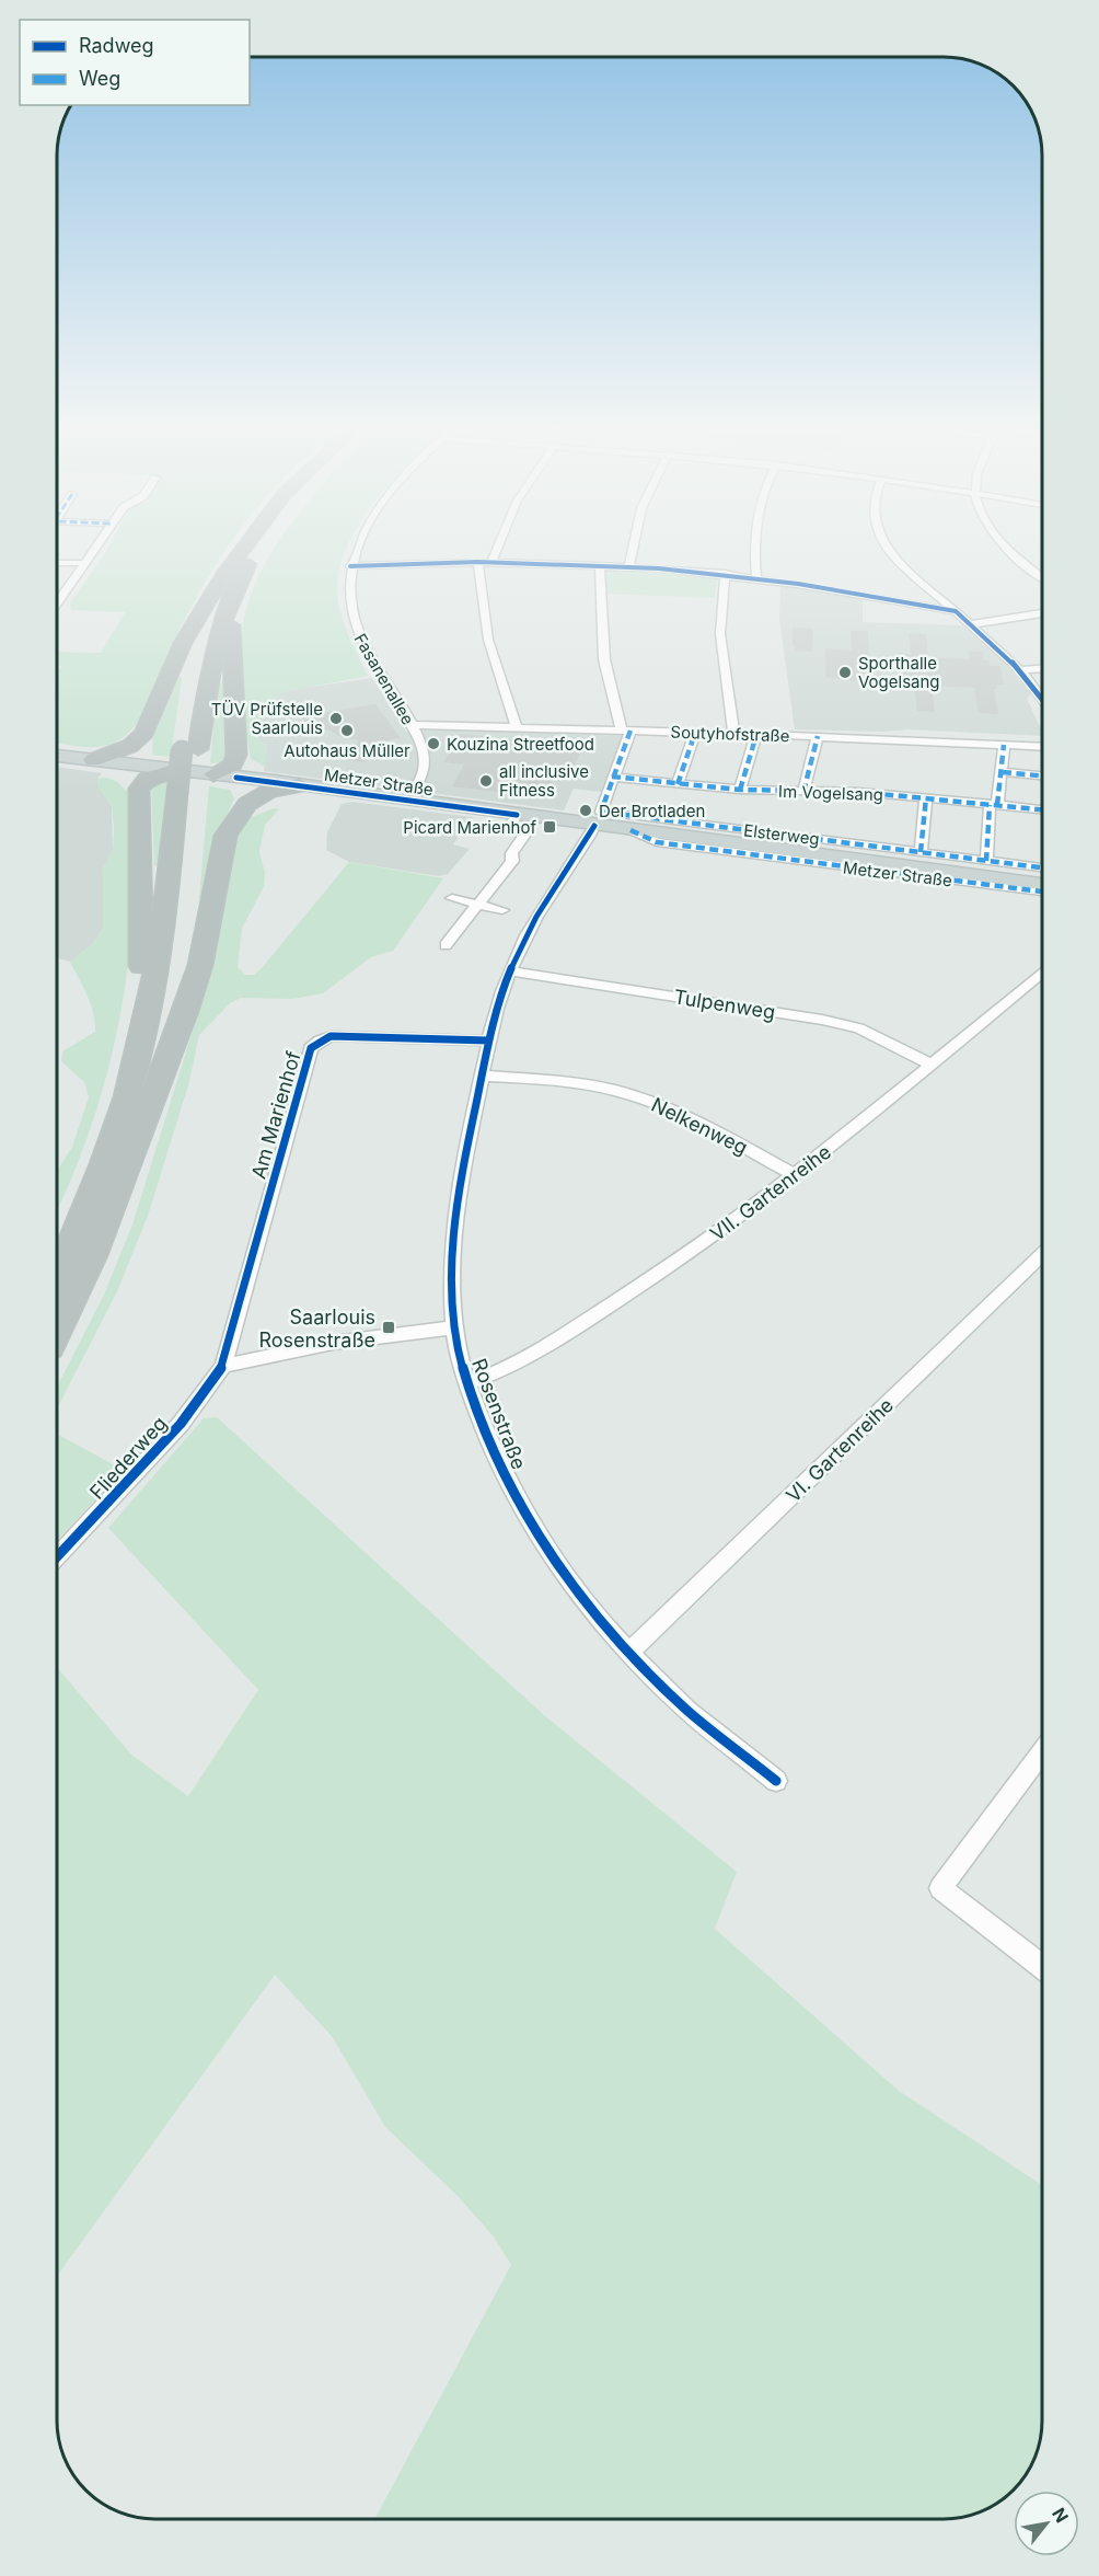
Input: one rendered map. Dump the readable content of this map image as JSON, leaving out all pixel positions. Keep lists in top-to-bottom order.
{
  "streets": {
    "main road": ["Metzer Straße"],
    "street": [
      "Fasanenallee",
      "Soutyhofstraße",
      "Im Vogelsang",
      "Elsterweg",
      "Tulpenweg",
      "Am Marienhof",
      "Nelkenweg",
      "VII. Gartenreihe",
      "Rosenstraße",
      "VI. Gartenreihe",
      "Fliederweg"
    ]
  },
  "crossings": [
    ["Fasanenallee", "Soutyhofstraße"],
    ["Fasanenallee", "Metzer Straße"],
    ["Soutyhofstraße", "Elsterweg"],
    ["Metzer Straße", "Rosenstraße"],
    ["Im Vogelsang", "Elsterweg"],
    ["Tulpenweg", "VII. Gartenreihe"],
    ["Tulpenweg", "Rosenstraße"],
    ["Am Marienhof", "Rosenstraße"],
    ["Am Marienhof", "Fliederweg"],
    ["Nelkenweg", "VII. Gartenreihe"],
    ["Nelkenweg", "Rosenstraße"],
    ["VII. Gartenreihe", "Rosenstraße"],
    ["Rosenstraße", "VI. Gartenreihe"]
  ],
  "places": {
    "other": [
      "Sporthalle Vogelsang",
      "TÜV Prüfstelle Saarlouis",
      "Autohaus Müller",
      "Kouzina Streetfood",
      "all inclusive Fitness",
      "Der Brotladen"
    ],
    "transit": ["Picard Marienhof", "Saarlouis Rosenstraße"]
  },
  "legend": ["Radweg", "Weg"],
  "north": "top right"
}
